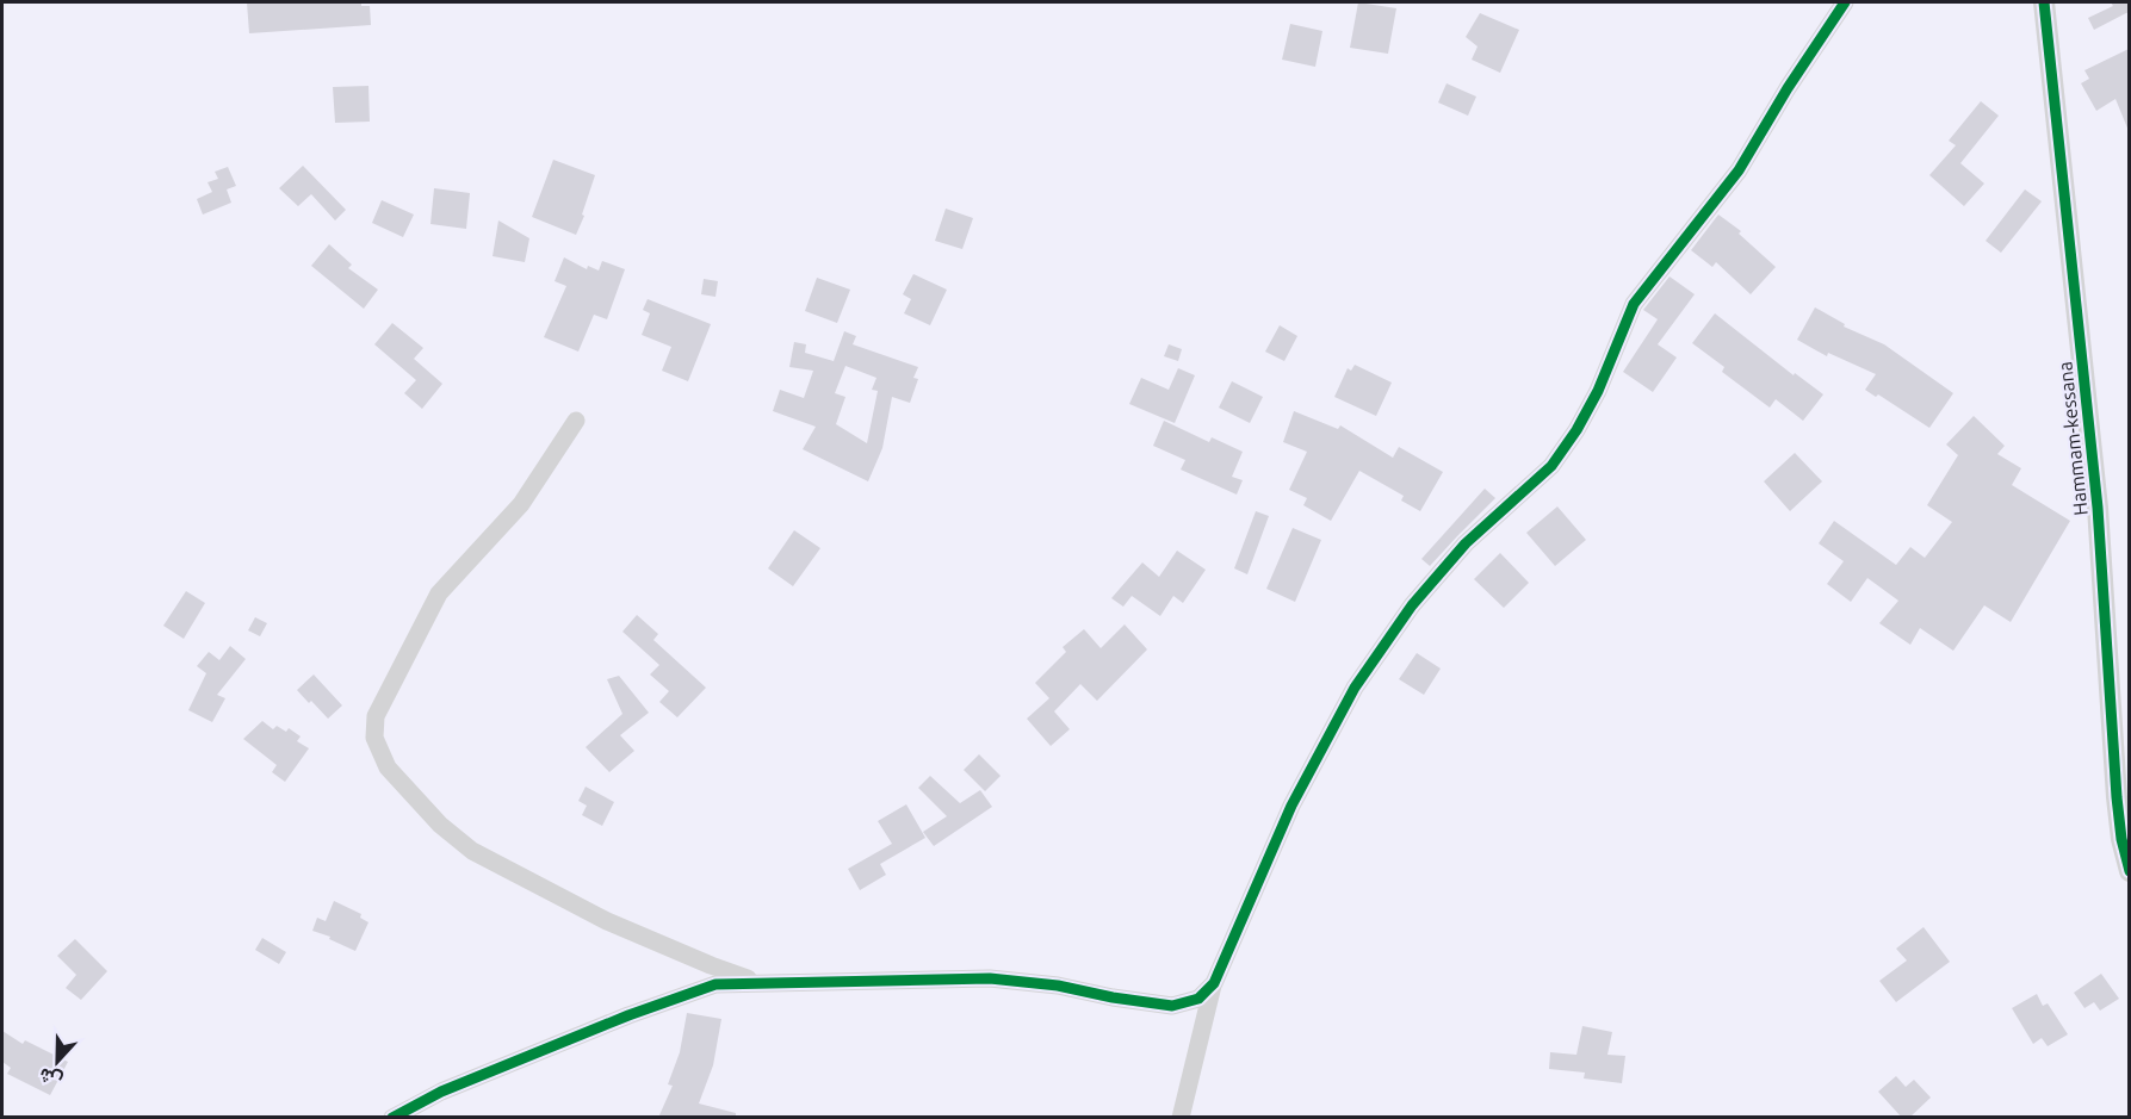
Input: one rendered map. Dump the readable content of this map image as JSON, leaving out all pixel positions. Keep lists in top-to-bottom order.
{
  "streets": {
    "street": ["Hammam-kessana"]
  },
  "north": "bottom"
}
